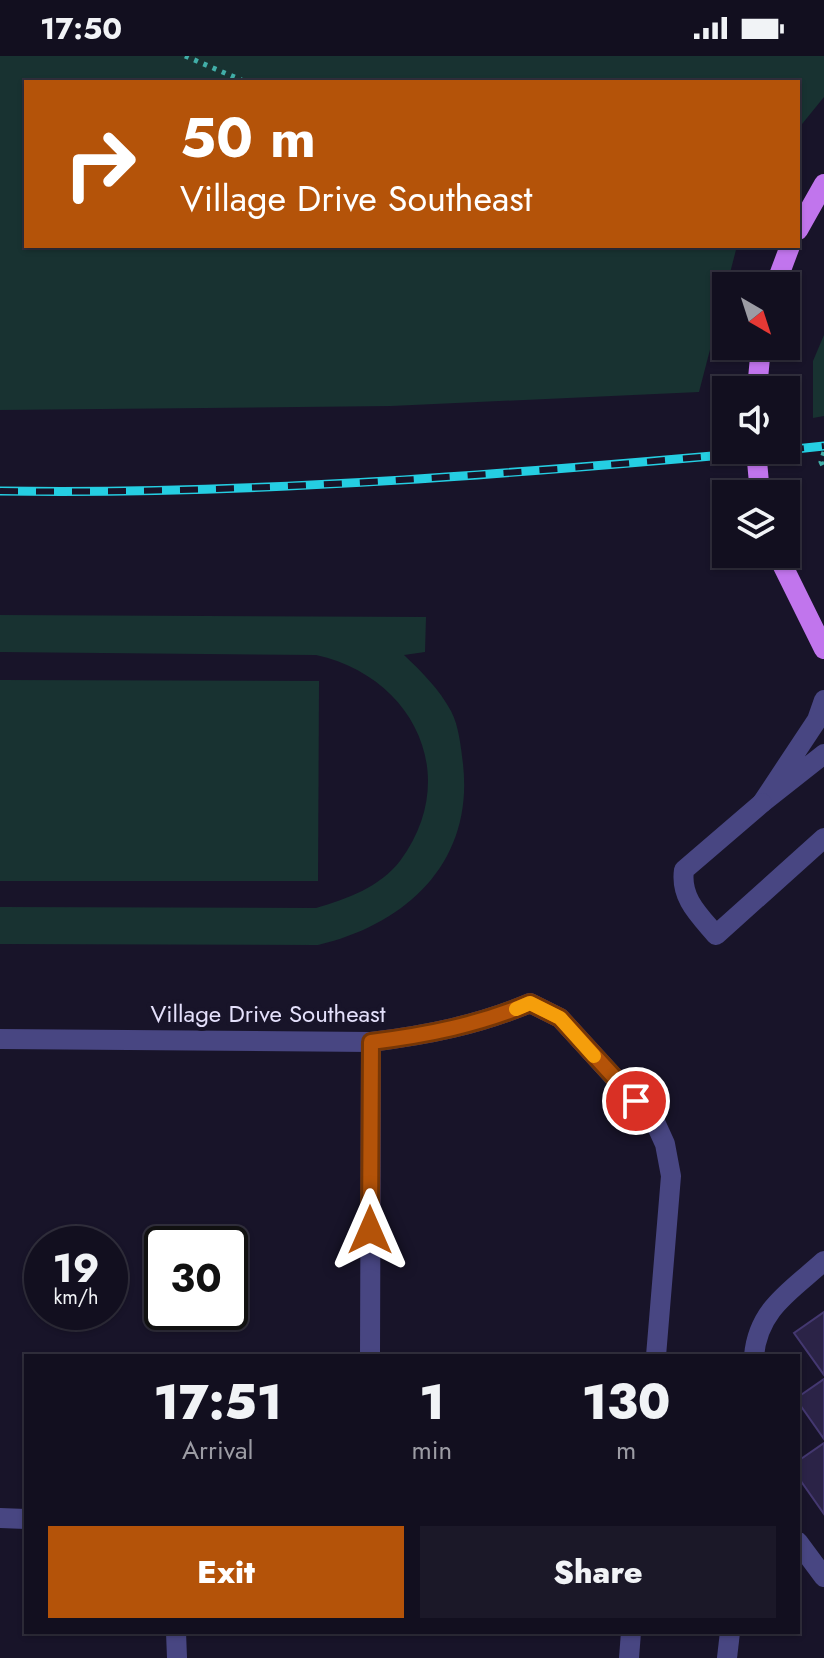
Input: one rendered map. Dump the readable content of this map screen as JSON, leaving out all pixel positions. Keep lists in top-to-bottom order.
{
  "streets": {
    "street": ["Village Drive Southeast"]
  },
  "north": "bottom right",
  "page": {
    "status": "17:50",
    "turn": ["50 m", "Village Drive Southeast"],
    "speed": "19 km/h",
    "limit": "30",
    "eta": [
      "17:51",
      "Arrival",
      "1",
      "min",
      "130",
      "m"
    ],
    "buttons": ["Exit", "Share"]
  }
}
